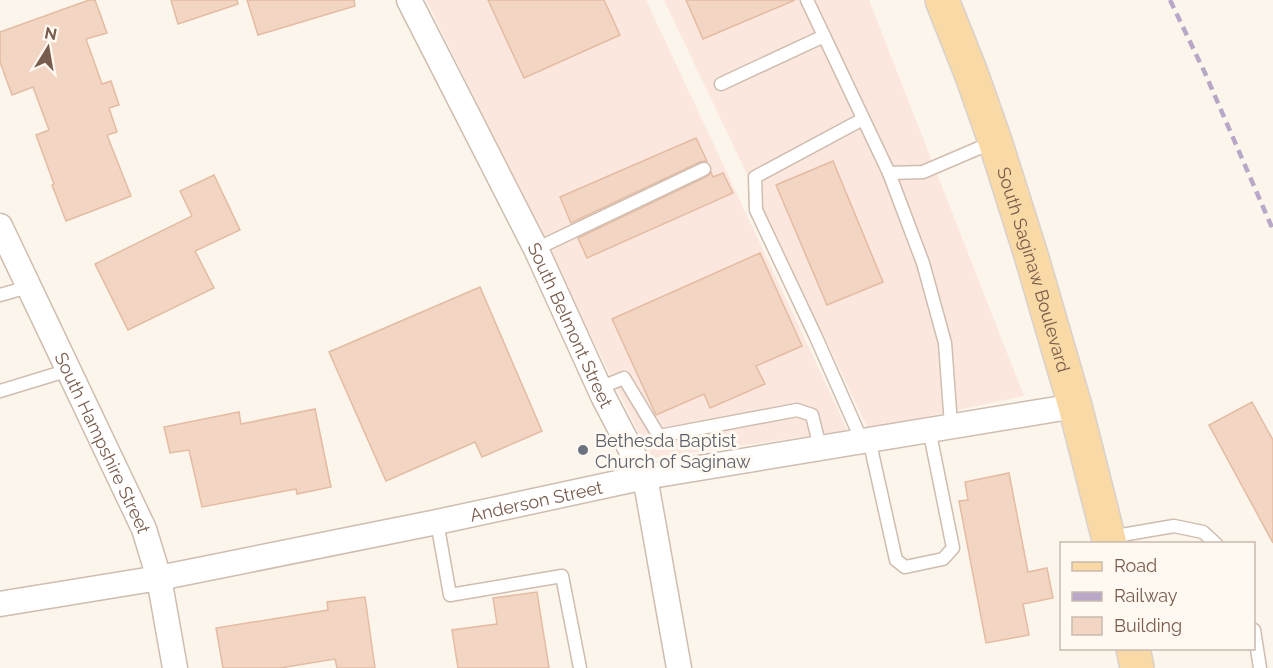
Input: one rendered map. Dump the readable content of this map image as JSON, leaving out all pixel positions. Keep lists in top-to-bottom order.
{
  "streets": {
    "main road": ["South Saginaw Boulevard"],
    "street": ["South Belmont Street", "South Hampshire Street", "Anderson Street"]
  },
  "crossings": [
    ["South Saginaw Boulevard", "Anderson Street"],
    ["South Belmont Street", "Anderson Street"],
    ["South Hampshire Street", "Anderson Street"]
  ],
  "places": ["Bethesda Baptist Church of Saginaw"],
  "legend": ["Road", "Railway", "Building"],
  "north": "top"
}
